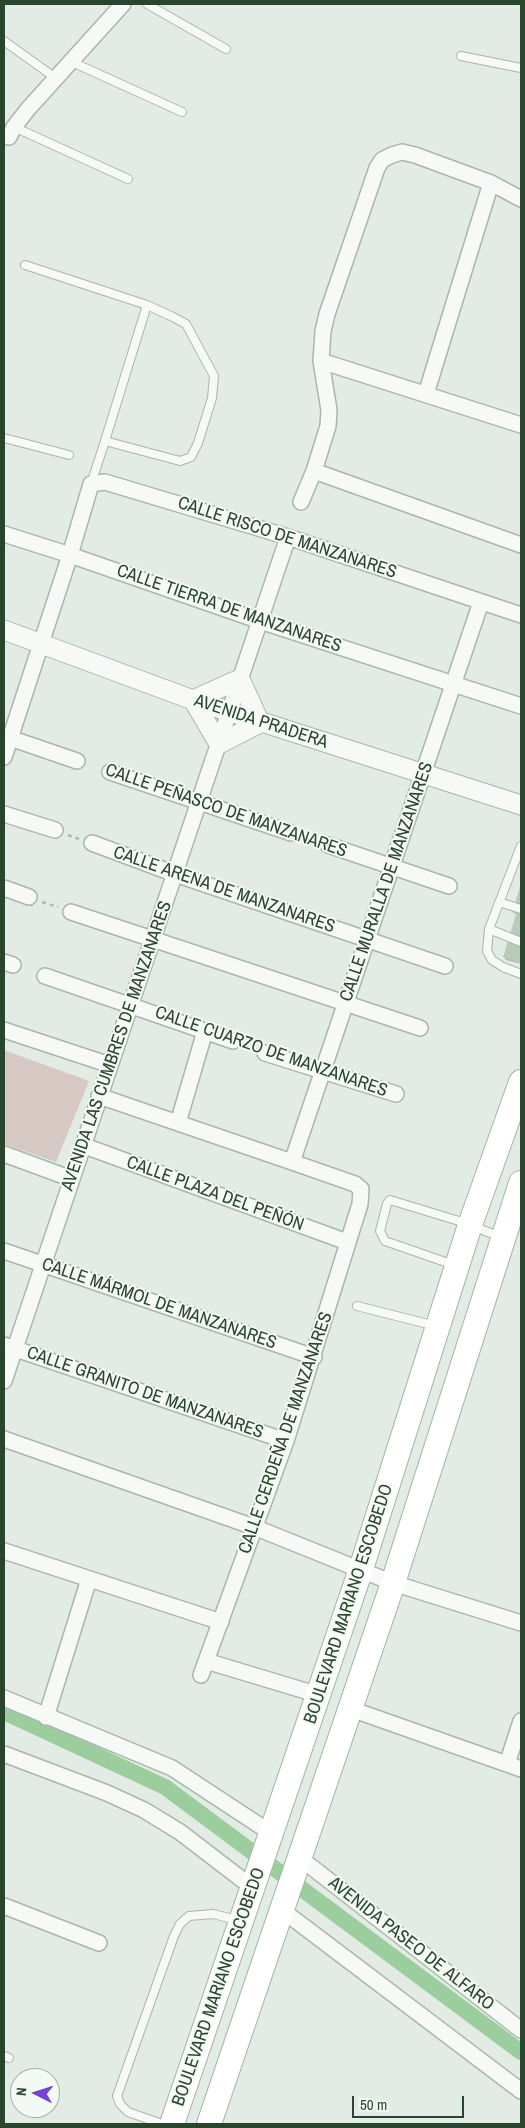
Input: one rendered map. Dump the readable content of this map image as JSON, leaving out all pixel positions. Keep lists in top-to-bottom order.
{
  "streets": {
    "main road": ["BOULEVARD MARIANO ESCOBEDO"],
    "street": [
      "CALLE RISCO DE MANZANARES",
      "CALLE TIERRA DE MANZANARES",
      "AVENIDA PRADERA",
      "CALLE PEÑASCO DE MANZANARES",
      "CALLE MURALLA DE MANZANARES",
      "CALLE ARENA DE MANZANARES",
      "AVENIDA LAS CUMBRES DE MANZANARES",
      "CALLE CUARZO DE MANZANARES",
      "CALLE PLAZA DEL PEÑÓN",
      "CALLE MÁRMOL DE MANZANARES",
      "CALLE GRANITO DE MANZANARES",
      "CALLE CERDEÑA DE MANZANARES",
      "AVENIDA PASEO DE ALFARO"
    ]
  },
  "crossings": [
    ["CALLE RISCO DE MANZANARES", "CALLE MURALLA DE MANZANARES"],
    ["CALLE RISCO DE MANZANARES", "AVENIDA LAS CUMBRES DE MANZANARES"],
    ["CALLE TIERRA DE MANZANARES", "CALLE MURALLA DE MANZANARES"],
    ["CALLE TIERRA DE MANZANARES", "AVENIDA LAS CUMBRES DE MANZANARES"],
    ["AVENIDA PRADERA", "CALLE MURALLA DE MANZANARES"],
    ["AVENIDA PRADERA", "AVENIDA LAS CUMBRES DE MANZANARES"],
    ["CALLE PEÑASCO DE MANZANARES", "CALLE MURALLA DE MANZANARES"],
    ["CALLE PEÑASCO DE MANZANARES", "AVENIDA LAS CUMBRES DE MANZANARES"],
    ["CALLE MURALLA DE MANZANARES", "CALLE ARENA DE MANZANARES"],
    ["CALLE MURALLA DE MANZANARES", "CALLE CUARZO DE MANZANARES"],
    ["CALLE MURALLA DE MANZANARES", "CALLE CERDEÑA DE MANZANARES"],
    ["CALLE ARENA DE MANZANARES", "AVENIDA LAS CUMBRES DE MANZANARES"],
    ["AVENIDA LAS CUMBRES DE MANZANARES", "CALLE CUARZO DE MANZANARES"],
    ["AVENIDA LAS CUMBRES DE MANZANARES", "CALLE PLAZA DEL PEÑÓN"],
    ["AVENIDA LAS CUMBRES DE MANZANARES", "CALLE MÁRMOL DE MANZANARES"],
    ["AVENIDA LAS CUMBRES DE MANZANARES", "CALLE GRANITO DE MANZANARES"],
    ["CALLE PLAZA DEL PEÑÓN", "CALLE CERDEÑA DE MANZANARES"],
    ["CALLE MÁRMOL DE MANZANARES", "CALLE CERDEÑA DE MANZANARES"],
    ["CALLE GRANITO DE MANZANARES", "CALLE CERDEÑA DE MANZANARES"],
    ["CALLE CERDEÑA DE MANZANARES", "BOULEVARD MARIANO ESCOBEDO"],
    ["BOULEVARD MARIANO ESCOBEDO", "AVENIDA PASEO DE ALFARO"]
  ],
  "scale_bar": "50 m",
  "north": "left"
}
